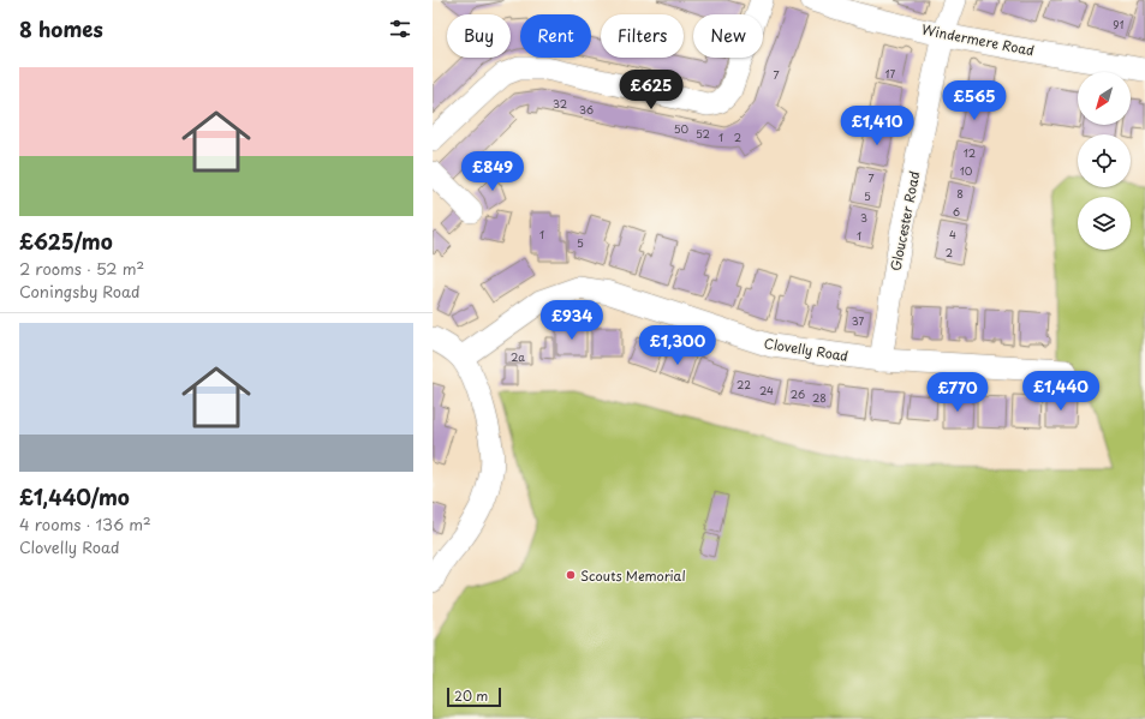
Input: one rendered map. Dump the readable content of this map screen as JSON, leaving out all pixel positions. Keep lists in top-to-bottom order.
{
  "streets": {
    "street": ["Windermere Road", "Gloucester Road", "Clovelly Road"]
  },
  "crossings": [
    ["Windermere Road", "Gloucester Road"],
    ["Gloucester Road", "Clovelly Road"]
  ],
  "places": ["Scouts Memorial"],
  "house_numbers": [
    "91",
    "17",
    "7",
    "32",
    "36",
    "50",
    "52",
    "1",
    "2",
    "12",
    "10",
    "7",
    "8",
    "5",
    "6",
    "3",
    "1",
    "4",
    "1",
    "5",
    "2",
    "37",
    "2a",
    "22",
    "24",
    "26",
    "28"
  ],
  "scale_bar": "20 m",
  "north": "bottom left",
  "page": {
    "heading": "8 homes",
    "chip": [
      "Buy",
      "Rent",
      "Filters",
      "New"
    ],
    "list": [
      {
        "name": "£625/mo",
        "note": "2 rooms · 52 m² · Coningsby Road"
      },
      {
        "name": "£1,440/mo",
        "note": "4 rooms · 136 m² · Clovelly Road"
      }
    ],
    "price": [
      "£625",
      "£565",
      "£1,410",
      "£849",
      "£934",
      "£1,300",
      "£1,440",
      "£770"
    ],
    "scale": "20 m"
  }
}
